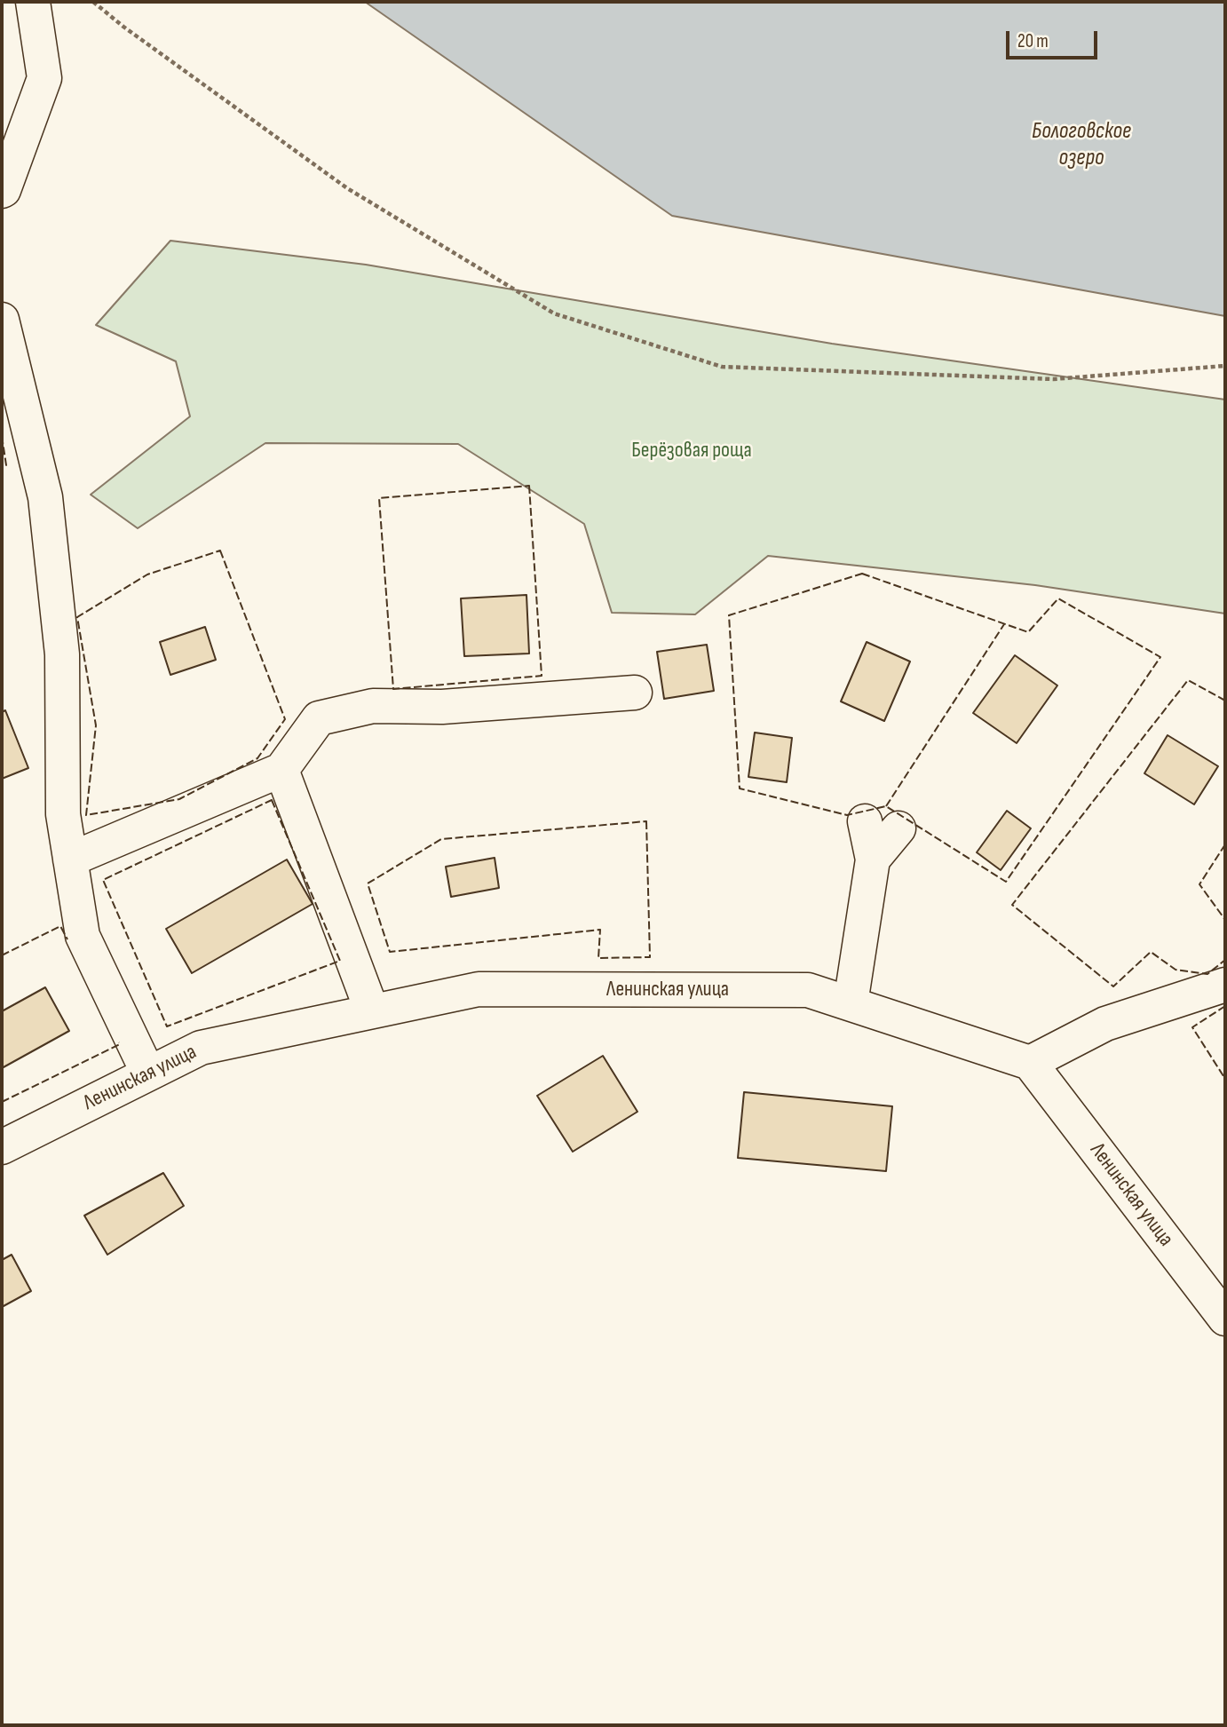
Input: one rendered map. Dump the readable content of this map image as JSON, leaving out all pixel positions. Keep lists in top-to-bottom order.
{
  "streets": {
    "street": ["Ленинская улица"]
  },
  "water": ["Бологовское озеро"],
  "parks": ["Берёзовая роща"],
  "scale_bar": "20 m"
}
